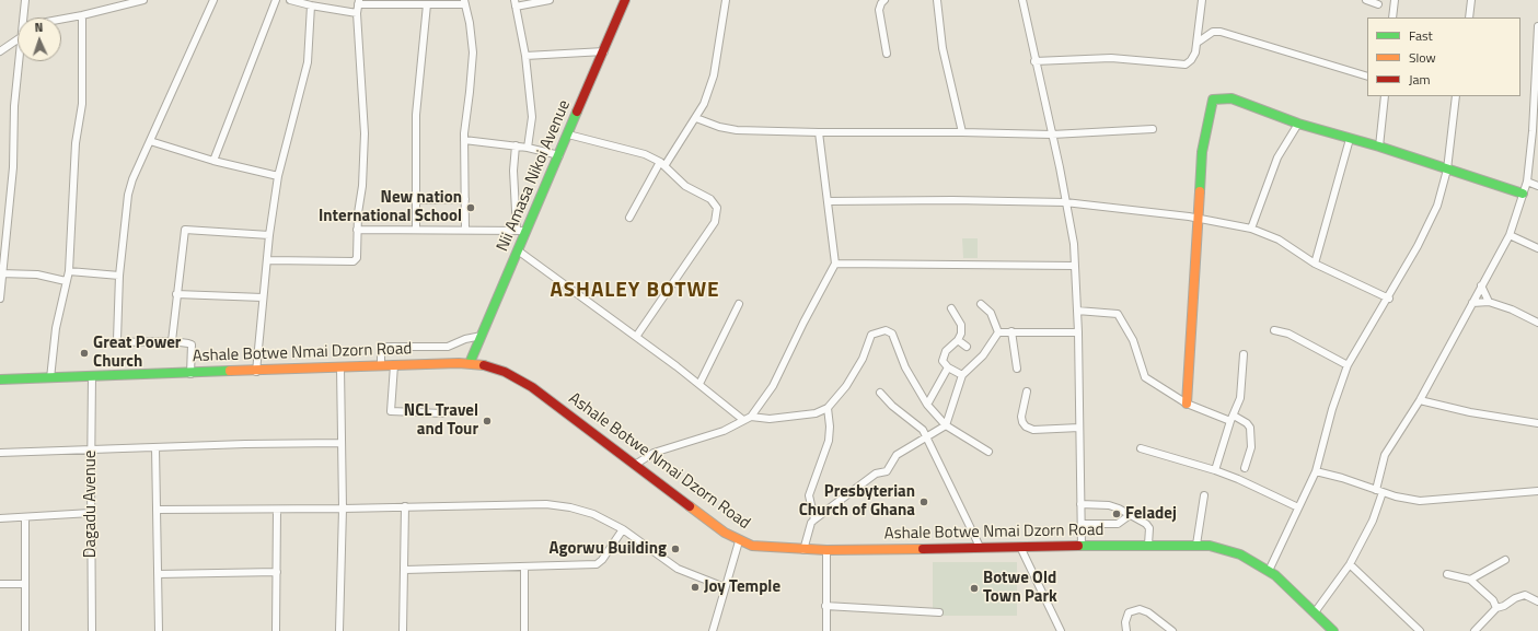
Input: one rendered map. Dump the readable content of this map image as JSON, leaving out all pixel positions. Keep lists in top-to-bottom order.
{
  "streets": {
    "main road": ["Nii Amasa Nikoi Avenue", "Ashale Botwe Nmai Dzorn Road"],
    "street": ["Dagadu Avenue"]
  },
  "crossings": [
    ["Nii Amasa Nikoi Avenue", "Ashale Botwe Nmai Dzorn Road"],
    ["Ashale Botwe Nmai Dzorn Road", "Dagadu Avenue"]
  ],
  "districts": ["ASHALEY BOTWE"],
  "places": [
    "New nation International School",
    "Great Power Church",
    "NCL Travel and Tour",
    "Presbyterian Church of Ghana",
    "Feladej",
    "Agorwu Building",
    "Joy Temple",
    "Botwe Old Town Park"
  ],
  "legend": ["Fast", "Slow", "Jam"],
  "north": "top"
}
